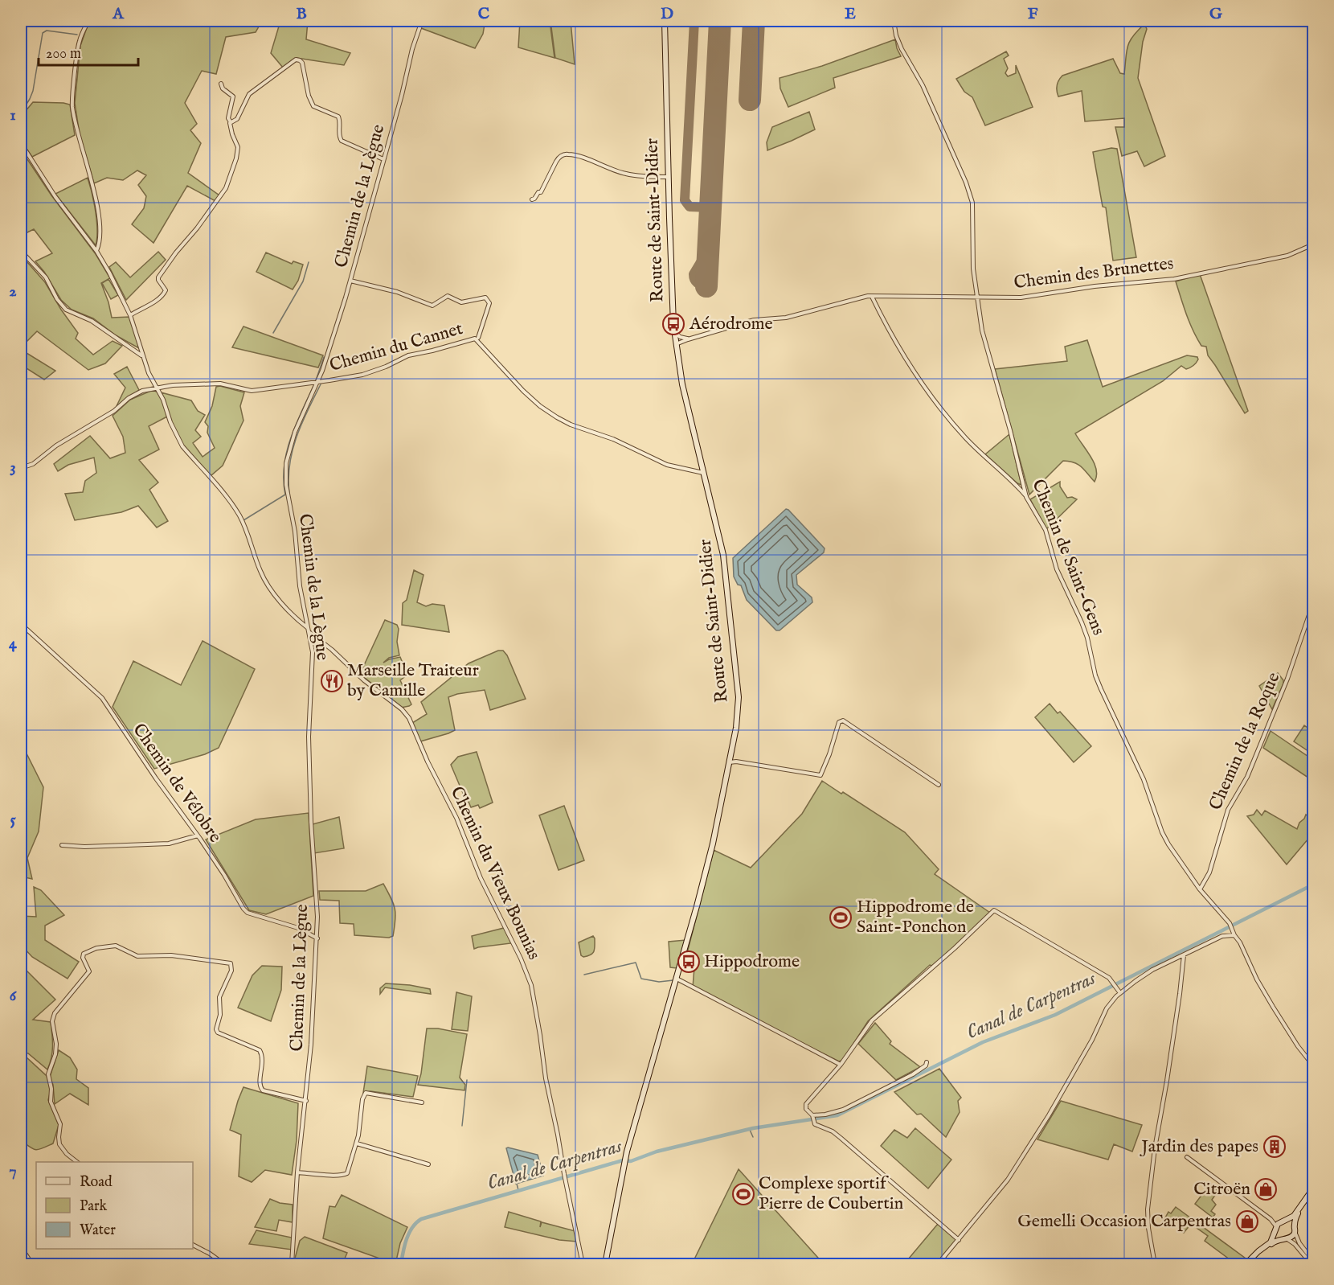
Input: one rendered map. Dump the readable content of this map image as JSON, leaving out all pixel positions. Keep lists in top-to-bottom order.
{
  "streets": {
    "main road": ["Route de Saint-Didier"],
    "street": [
      "Chemin de la Lègue",
      "Chemin des Brunettes",
      "Chemin du Cannet",
      "Chemin de Saint-Gens",
      "Chemin de la Roque",
      "Chemin de Vélobre",
      "Chemin du Vieux Bounias"
    ]
  },
  "crossings": [
    ["Chemin de la Lègue", "Chemin du Cannet"],
    ["Chemin de la Lègue", "Chemin de Vélobre"],
    ["Chemin de la Lègue", "Chemin du Vieux Bounias"],
    ["Route de Saint-Didier", "Chemin des Brunettes"],
    ["Route de Saint-Didier", "Chemin du Cannet"],
    ["Chemin des Brunettes", "Chemin de Saint-Gens"],
    ["Chemin du Cannet", "Chemin du Vieux Bounias"],
    ["Chemin de Saint-Gens", "Chemin de la Roque"]
  ],
  "water": ["Canal de Carpentras"],
  "places": {
    "bus stop": ["Aérodrome", "Hippodrome"],
    "restaurant": ["Marseille Traiteur by Camille"],
    "sports": ["Hippodrome de Saint-Ponchon", "Complexe sportif Pierre de Coubertin"],
    "building": ["Jardin des papes"],
    "shop": ["Citroën", "Gemelli Occasion Carpentras"]
  },
  "legend": ["Road", "Park", "Water"],
  "scale_bar": "200 m",
  "grid": {
    "columns": [
      "A",
      "B",
      "C",
      "D",
      "E",
      "F",
      "G"
    ],
    "rows": [
      "1",
      "2",
      "3",
      "4",
      "5",
      "6",
      "7"
    ]
  }
}
